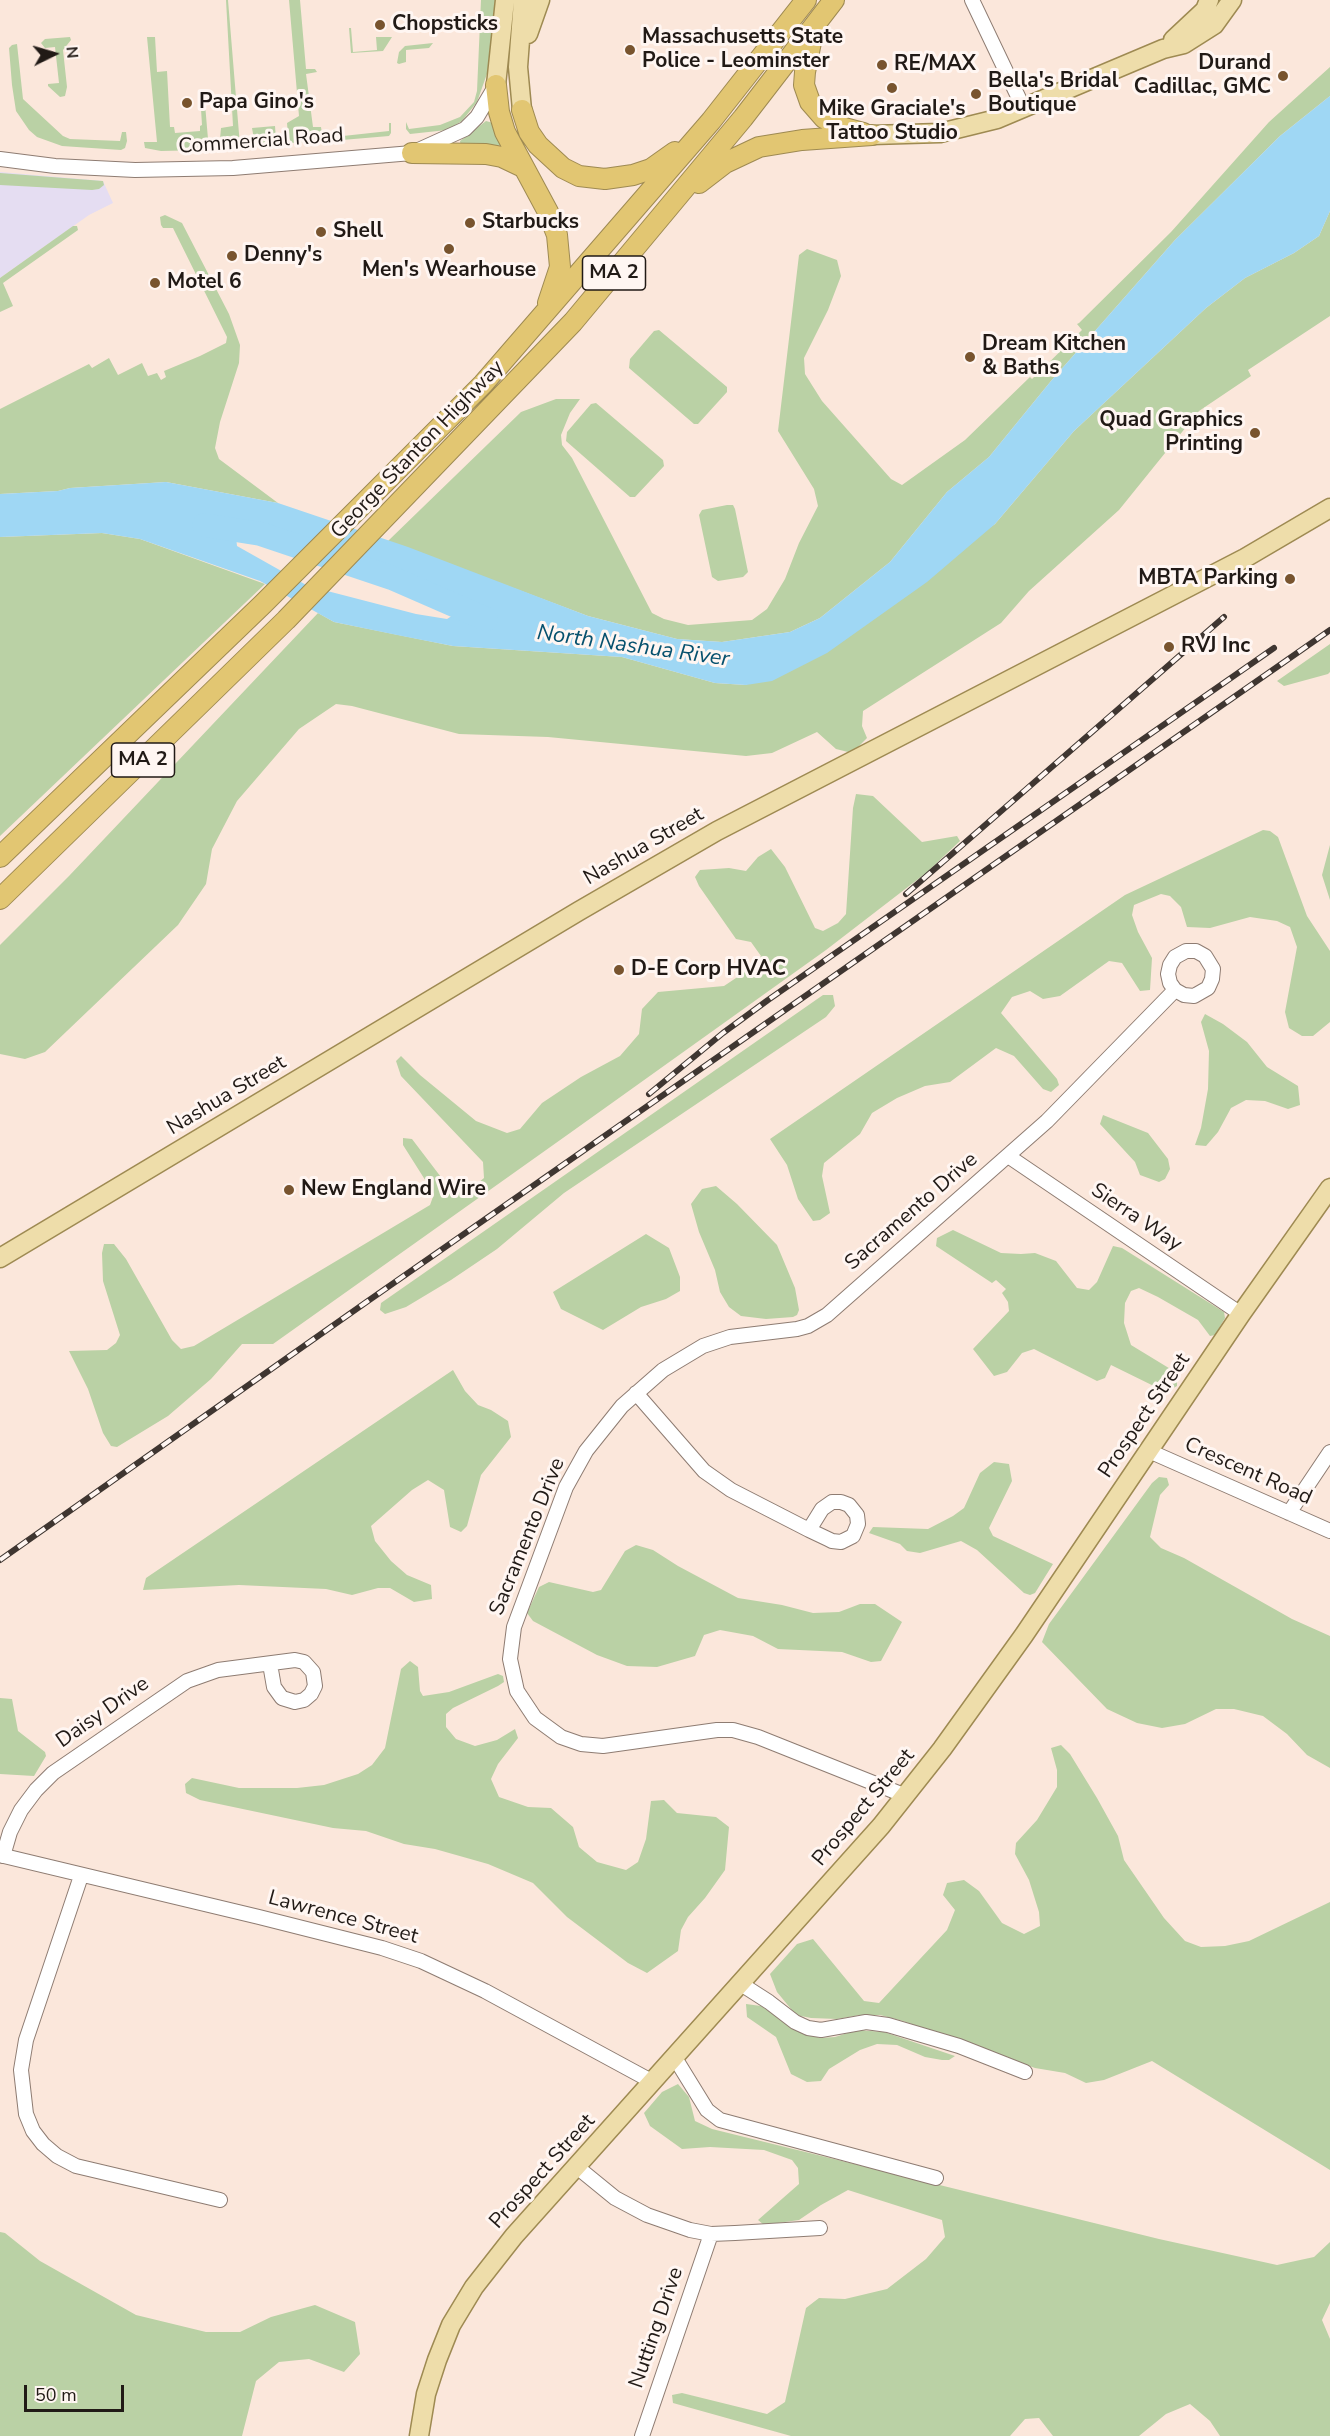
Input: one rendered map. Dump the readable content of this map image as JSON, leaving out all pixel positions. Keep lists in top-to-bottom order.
{
  "streets": {
    "highway": ["MA 2", "George Stanton Highway"],
    "main road": ["Nashua Street", "Prospect Street"],
    "street": [
      "Commercial Road",
      "Sacramento Drive",
      "Sierra Way",
      "Crescent Road",
      "Daisy Drive",
      "Lawrence Street",
      "Nutting Drive"
    ]
  },
  "crossings": [
    ["Sacramento Drive", "Sierra Way"],
    ["Sacramento Drive", "Prospect Street"],
    ["Sierra Way", "Prospect Street"],
    ["Prospect Street", "Crescent Road"],
    ["Prospect Street", "Lawrence Street"],
    ["Daisy Drive", "Lawrence Street"]
  ],
  "water": ["North Nashua River"],
  "places": [
    "Chopsticks",
    "Massachusetts State Police - Leominster",
    "RE/MAX",
    "Durand Cadillac, GMC",
    "Mike Graciale's Tattoo Studio",
    "Bella's Bridal Boutique",
    "Papa Gino's",
    "Starbucks",
    "Shell",
    "Men's Wearhouse",
    "Denny's",
    "Motel 6",
    "Dream Kitchen & Baths",
    "Quad Graphics Printing",
    "MBTA Parking",
    "RVJ Inc",
    "D-E Corp HVAC",
    "New England Wire"
  ],
  "scale_bar": "50 m",
  "north": "right"
}
